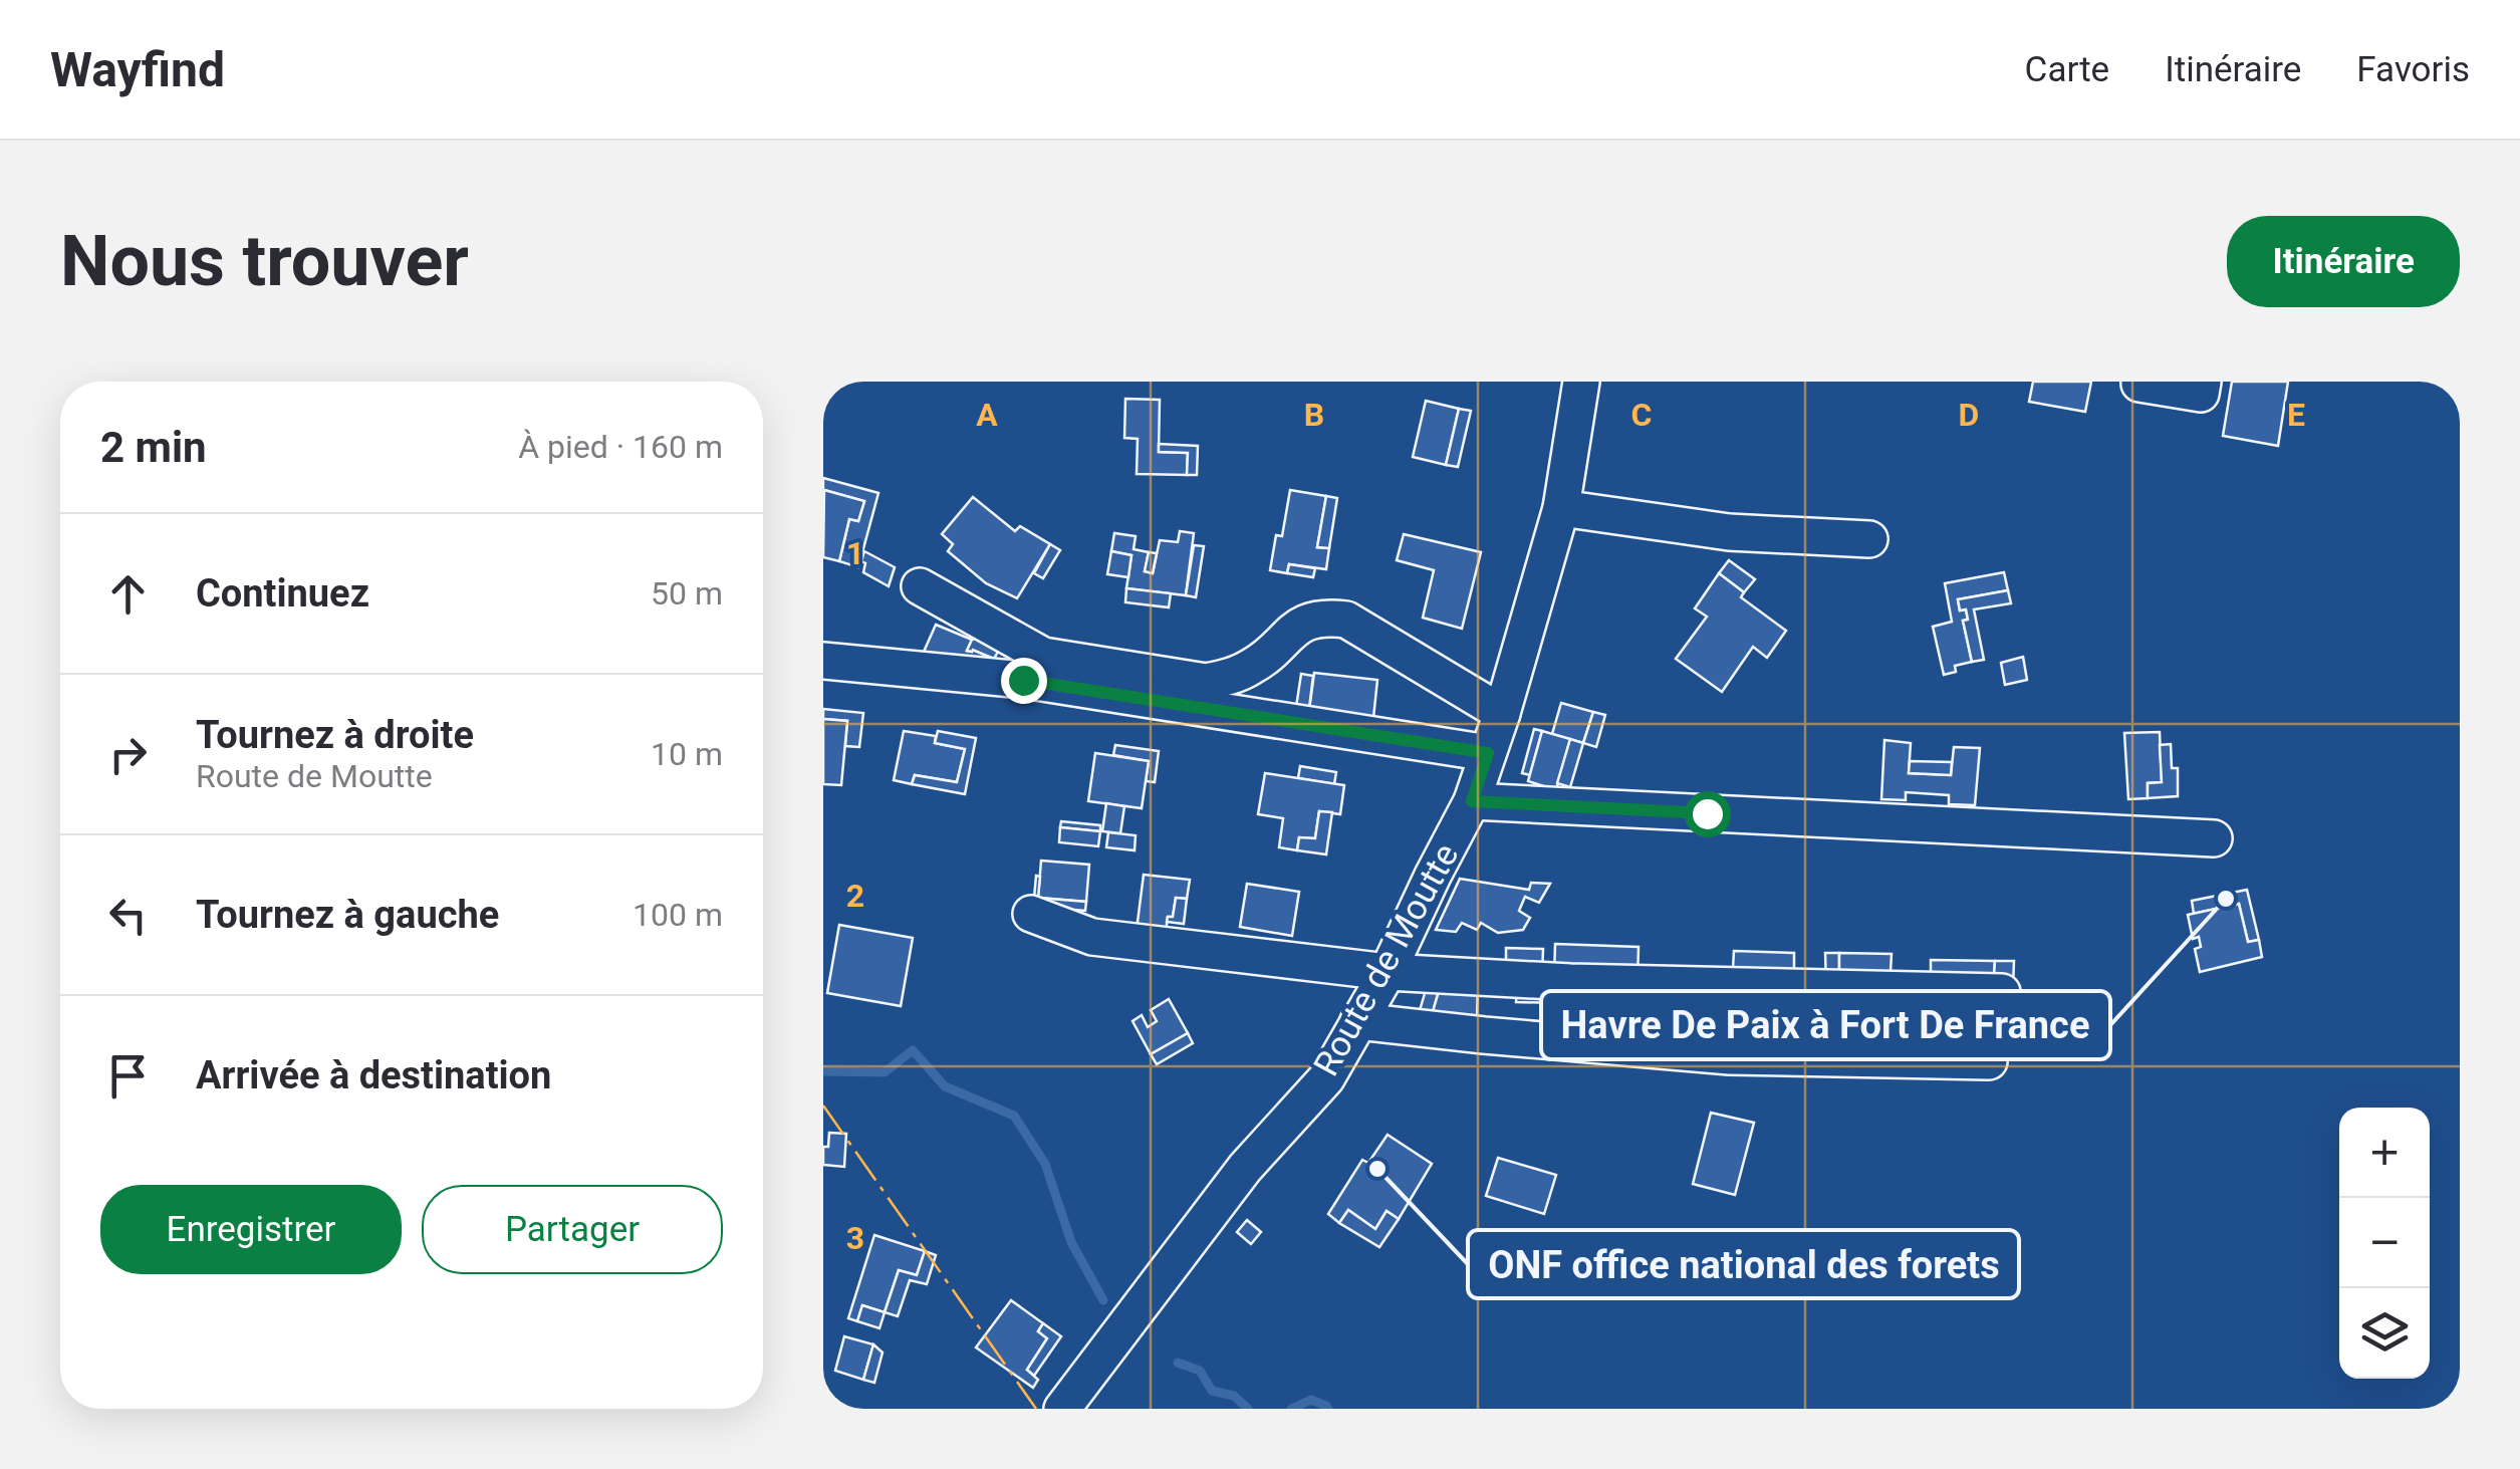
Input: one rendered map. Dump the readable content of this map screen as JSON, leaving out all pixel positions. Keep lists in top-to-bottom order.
{
  "streets": {
    "street": ["Route de Moutte"]
  },
  "places": ["Havre De Paix à Fort De France", "ONF office national des forets"],
  "page": {
    "header": "Wayfind",
    "nav": ["Carte", "Itinéraire", "Favoris"],
    "buttons": [
      "Itinéraire",
      ["Enregistrer", "Partager"]
    ],
    "title": "Nous trouver",
    "heading": ["2 min", "À pied · 160 m"],
    "list": [
      ["Continuez", "50 m"],
      ["Tournez à droite", "Route de Moutte", "10 m"],
      ["Tournez à gauche", "100 m"],
      "Arrivée à destination"
    ],
    "map_buttons": ["+", "−"]
  },
  "grid": {
    "columns": [
      "A",
      "B",
      "C",
      "D",
      "E"
    ],
    "rows": ["1", "2", "3"]
  }
}
